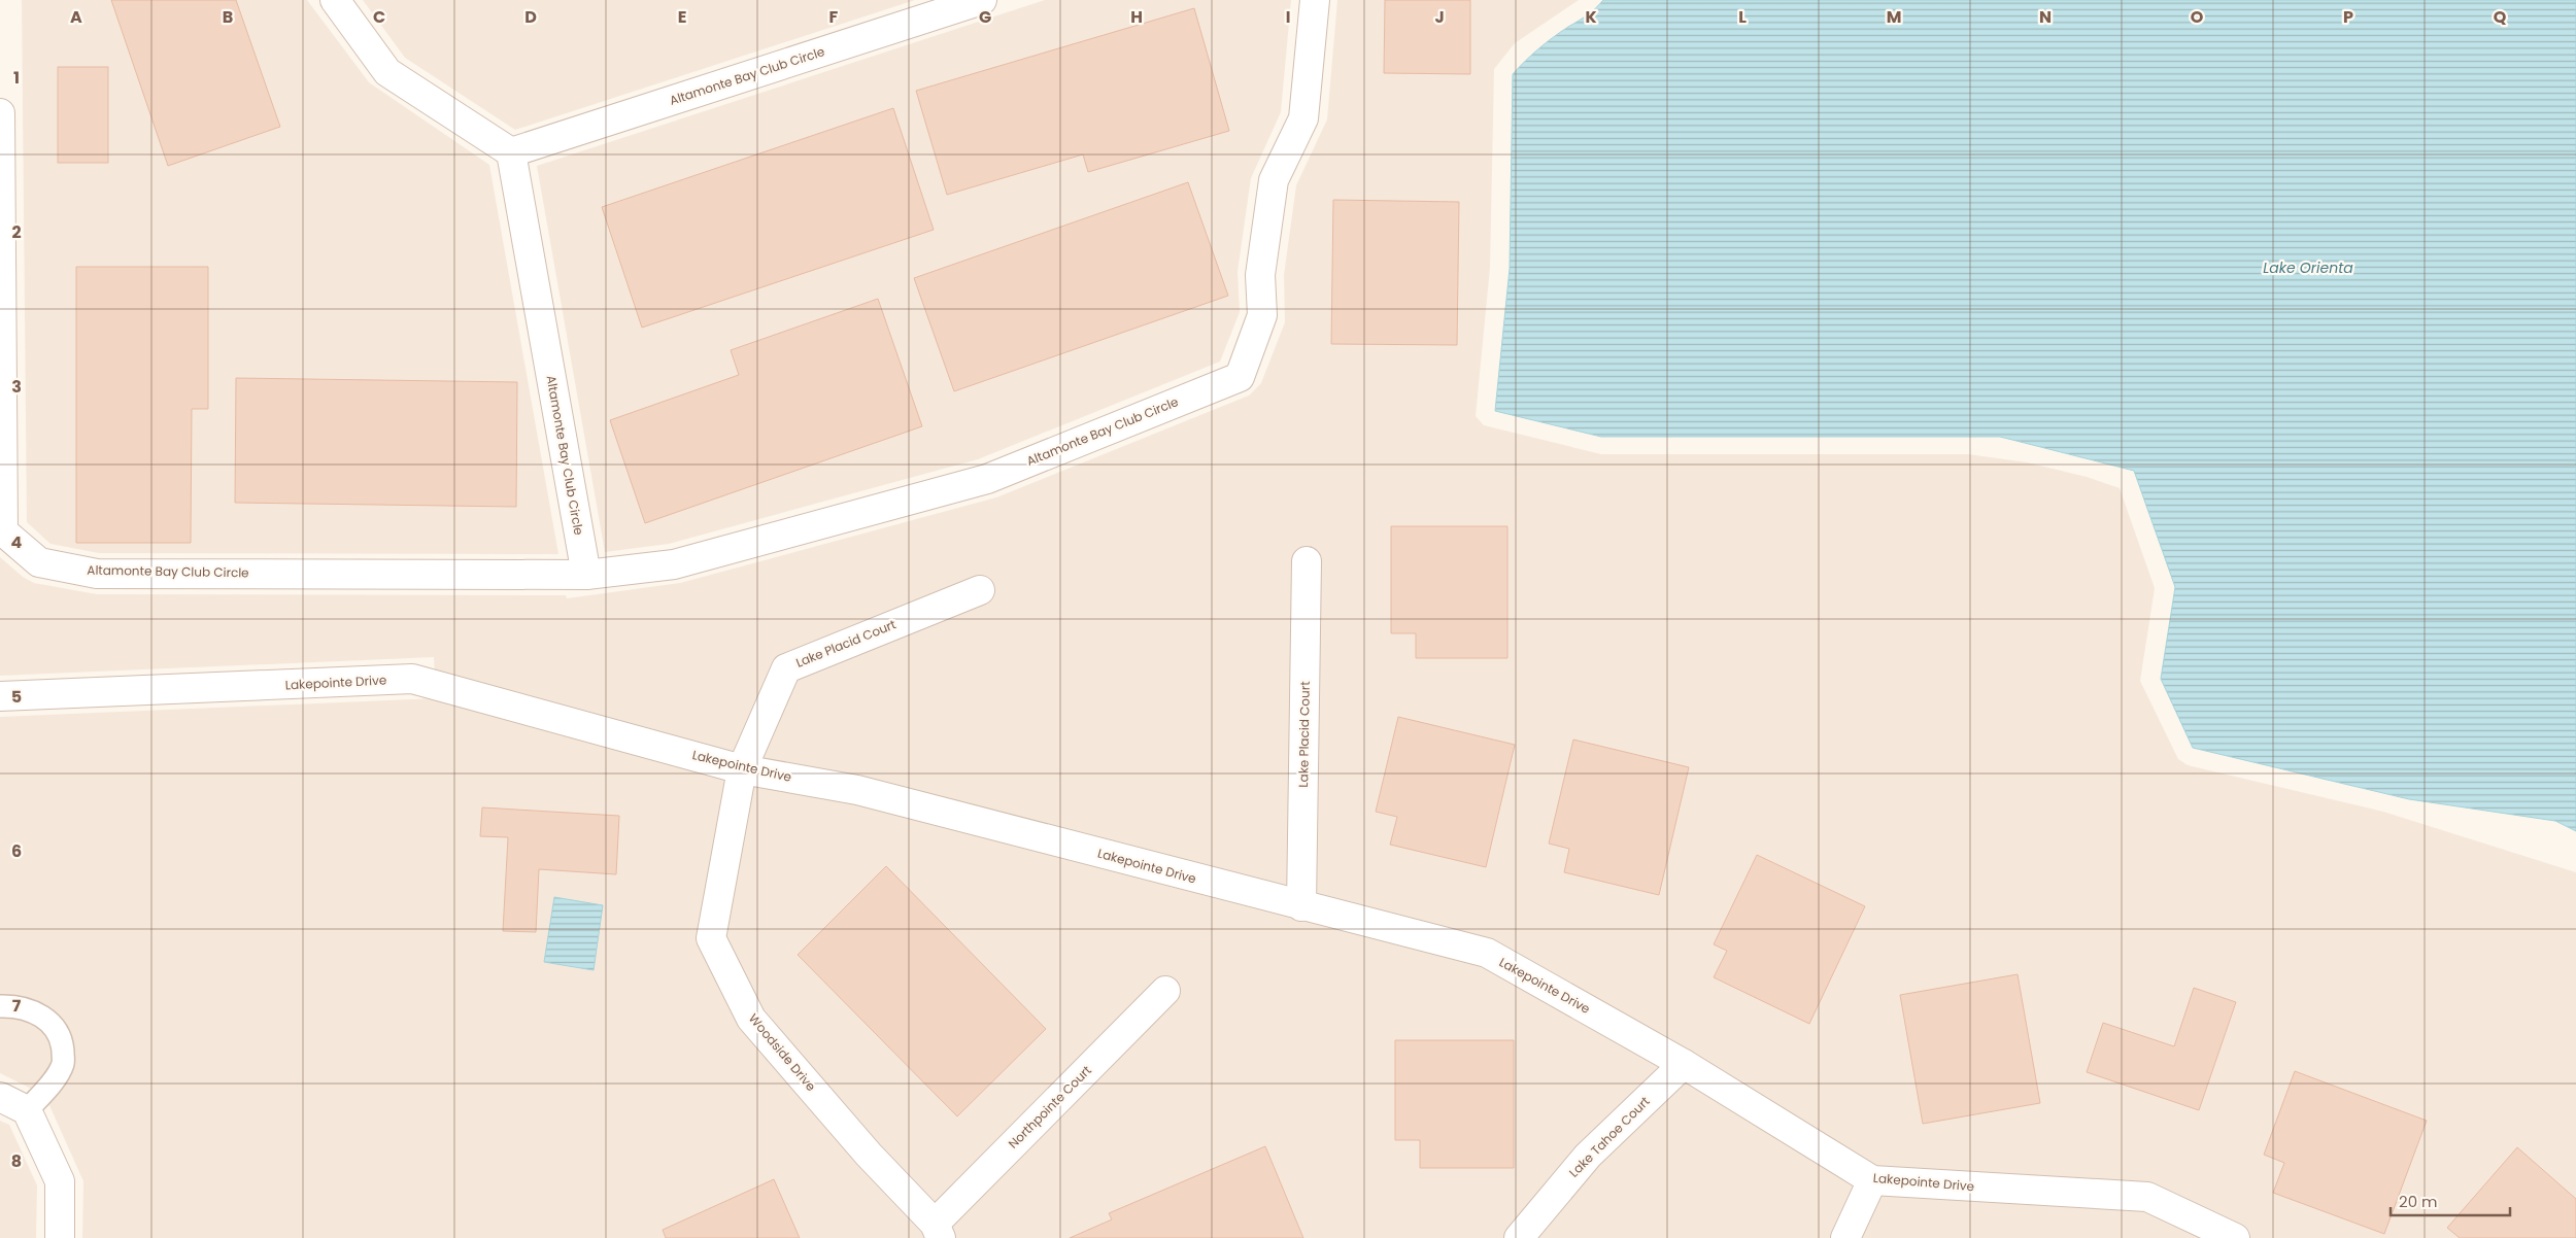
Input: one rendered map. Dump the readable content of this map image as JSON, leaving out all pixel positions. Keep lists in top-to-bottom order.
{
  "streets": {
    "street": [
      "Altamonte Bay Club Circle",
      "Lake Placid Court",
      "Lakepointe Drive",
      "Woodside Drive",
      "Northpointe Court",
      "Lake Tahoe Court"
    ]
  },
  "crossings": [
    ["Lake Placid Court", "Lakepointe Drive"],
    ["Lake Placid Court", "Woodside Drive"],
    ["Lakepointe Drive", "Woodside Drive"],
    ["Lakepointe Drive", "Lake Tahoe Court"],
    ["Woodside Drive", "Northpointe Court"]
  ],
  "water": ["Lake Orienta"],
  "scale_bar": "20 m",
  "grid": {
    "columns": [
      "A",
      "B",
      "C",
      "D",
      "E",
      "F",
      "G",
      "H",
      "I",
      "J",
      "K",
      "L",
      "M",
      "N",
      "O",
      "P",
      "Q"
    ],
    "rows": [
      "1",
      "2",
      "3",
      "4",
      "5",
      "6",
      "7",
      "8"
    ]
  }
}
